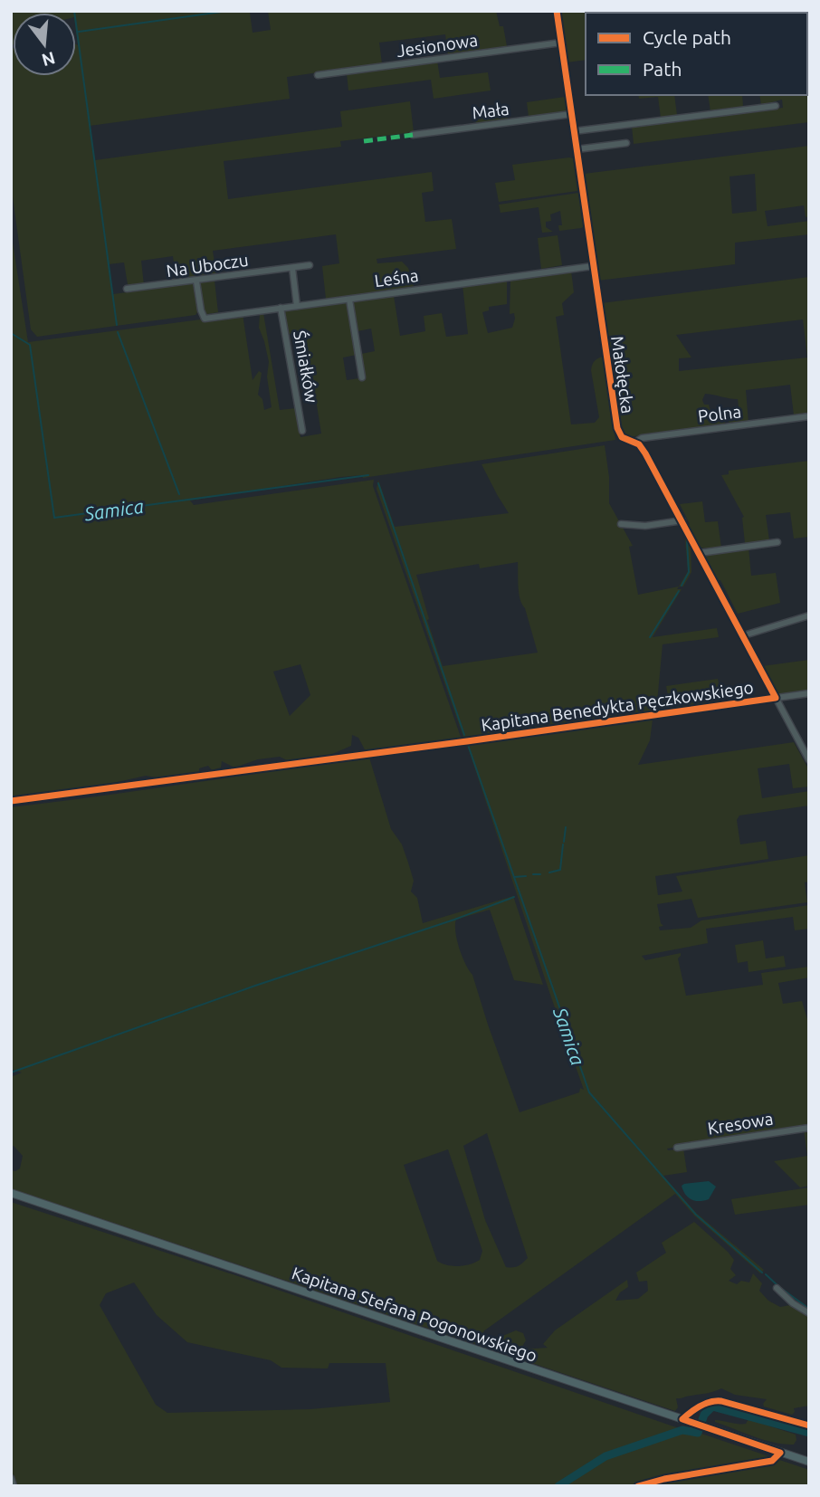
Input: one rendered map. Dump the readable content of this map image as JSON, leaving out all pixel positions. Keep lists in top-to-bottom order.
{
  "streets": {
    "main road": ["Kapitana Stefana Pogonowskiego"],
    "street": [
      "Jesionowa",
      "Mała",
      "Na Uboczu",
      "Leśna",
      "Śmiałków",
      "Małołęcka",
      "Polna",
      "Kapitana Benedykta Pęczkowskiego",
      "Kresowa"
    ]
  },
  "crossings": [
    ["Jesionowa", "Małołęcka"],
    ["Mała", "Małołęcka"],
    ["Na Uboczu", "Leśna"],
    ["Leśna", "Śmiałków"],
    ["Leśna", "Małołęcka"],
    ["Małołęcka", "Polna"],
    ["Małołęcka", "Kapitana Benedykta Pęczkowskiego"]
  ],
  "water": ["Samica"],
  "legend": ["Cycle path", "Path"],
  "north": "bottom"
}
